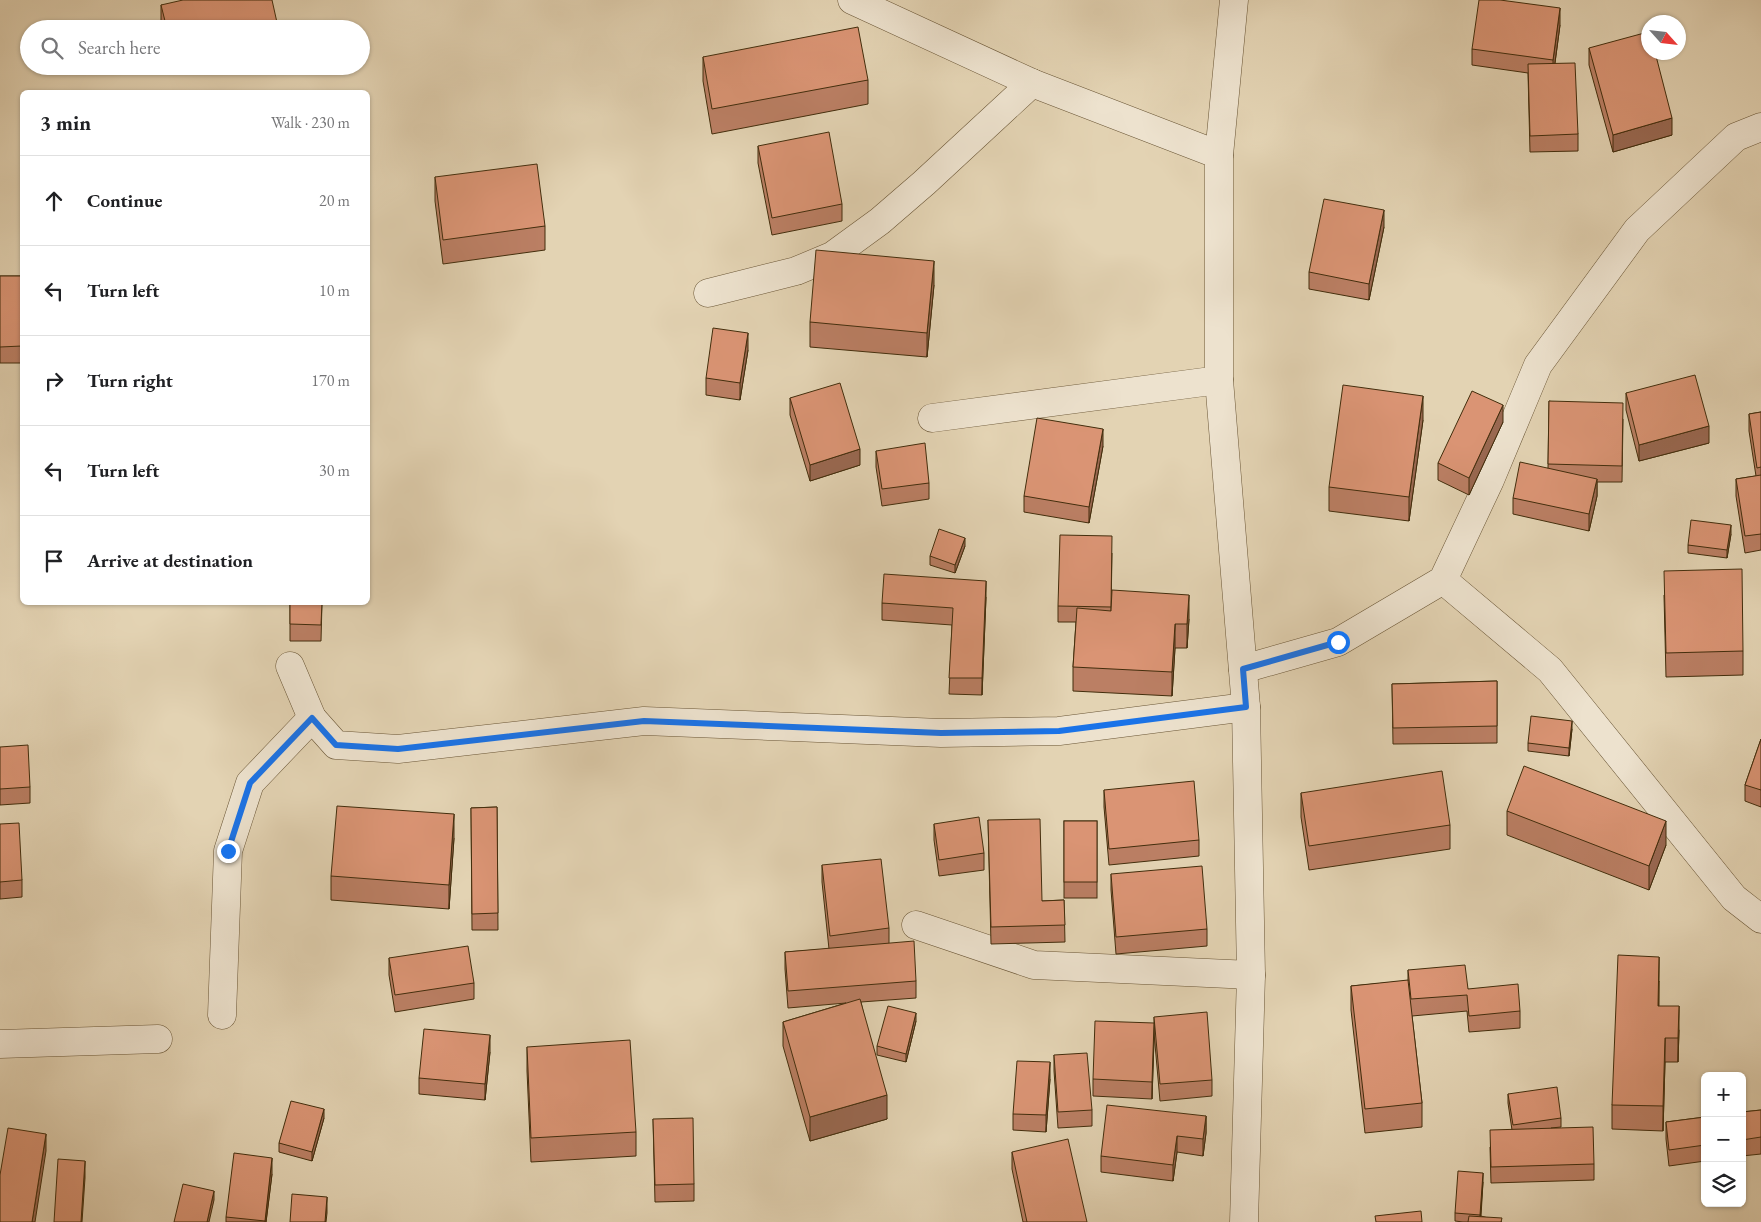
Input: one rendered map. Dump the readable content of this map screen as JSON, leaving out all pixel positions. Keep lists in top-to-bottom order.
{
  "north": "bottom right",
  "page": {
    "search": "Search here",
    "heading": ["3 min", "Walk · 230 m"],
    "list": [
      ["Continue", "20 m"],
      ["Turn left", "10 m"],
      ["Turn right", "170 m"],
      ["Turn left", "30 m"],
      "Arrive at destination"
    ],
    "map_buttons": ["+", "−"]
  }
}
